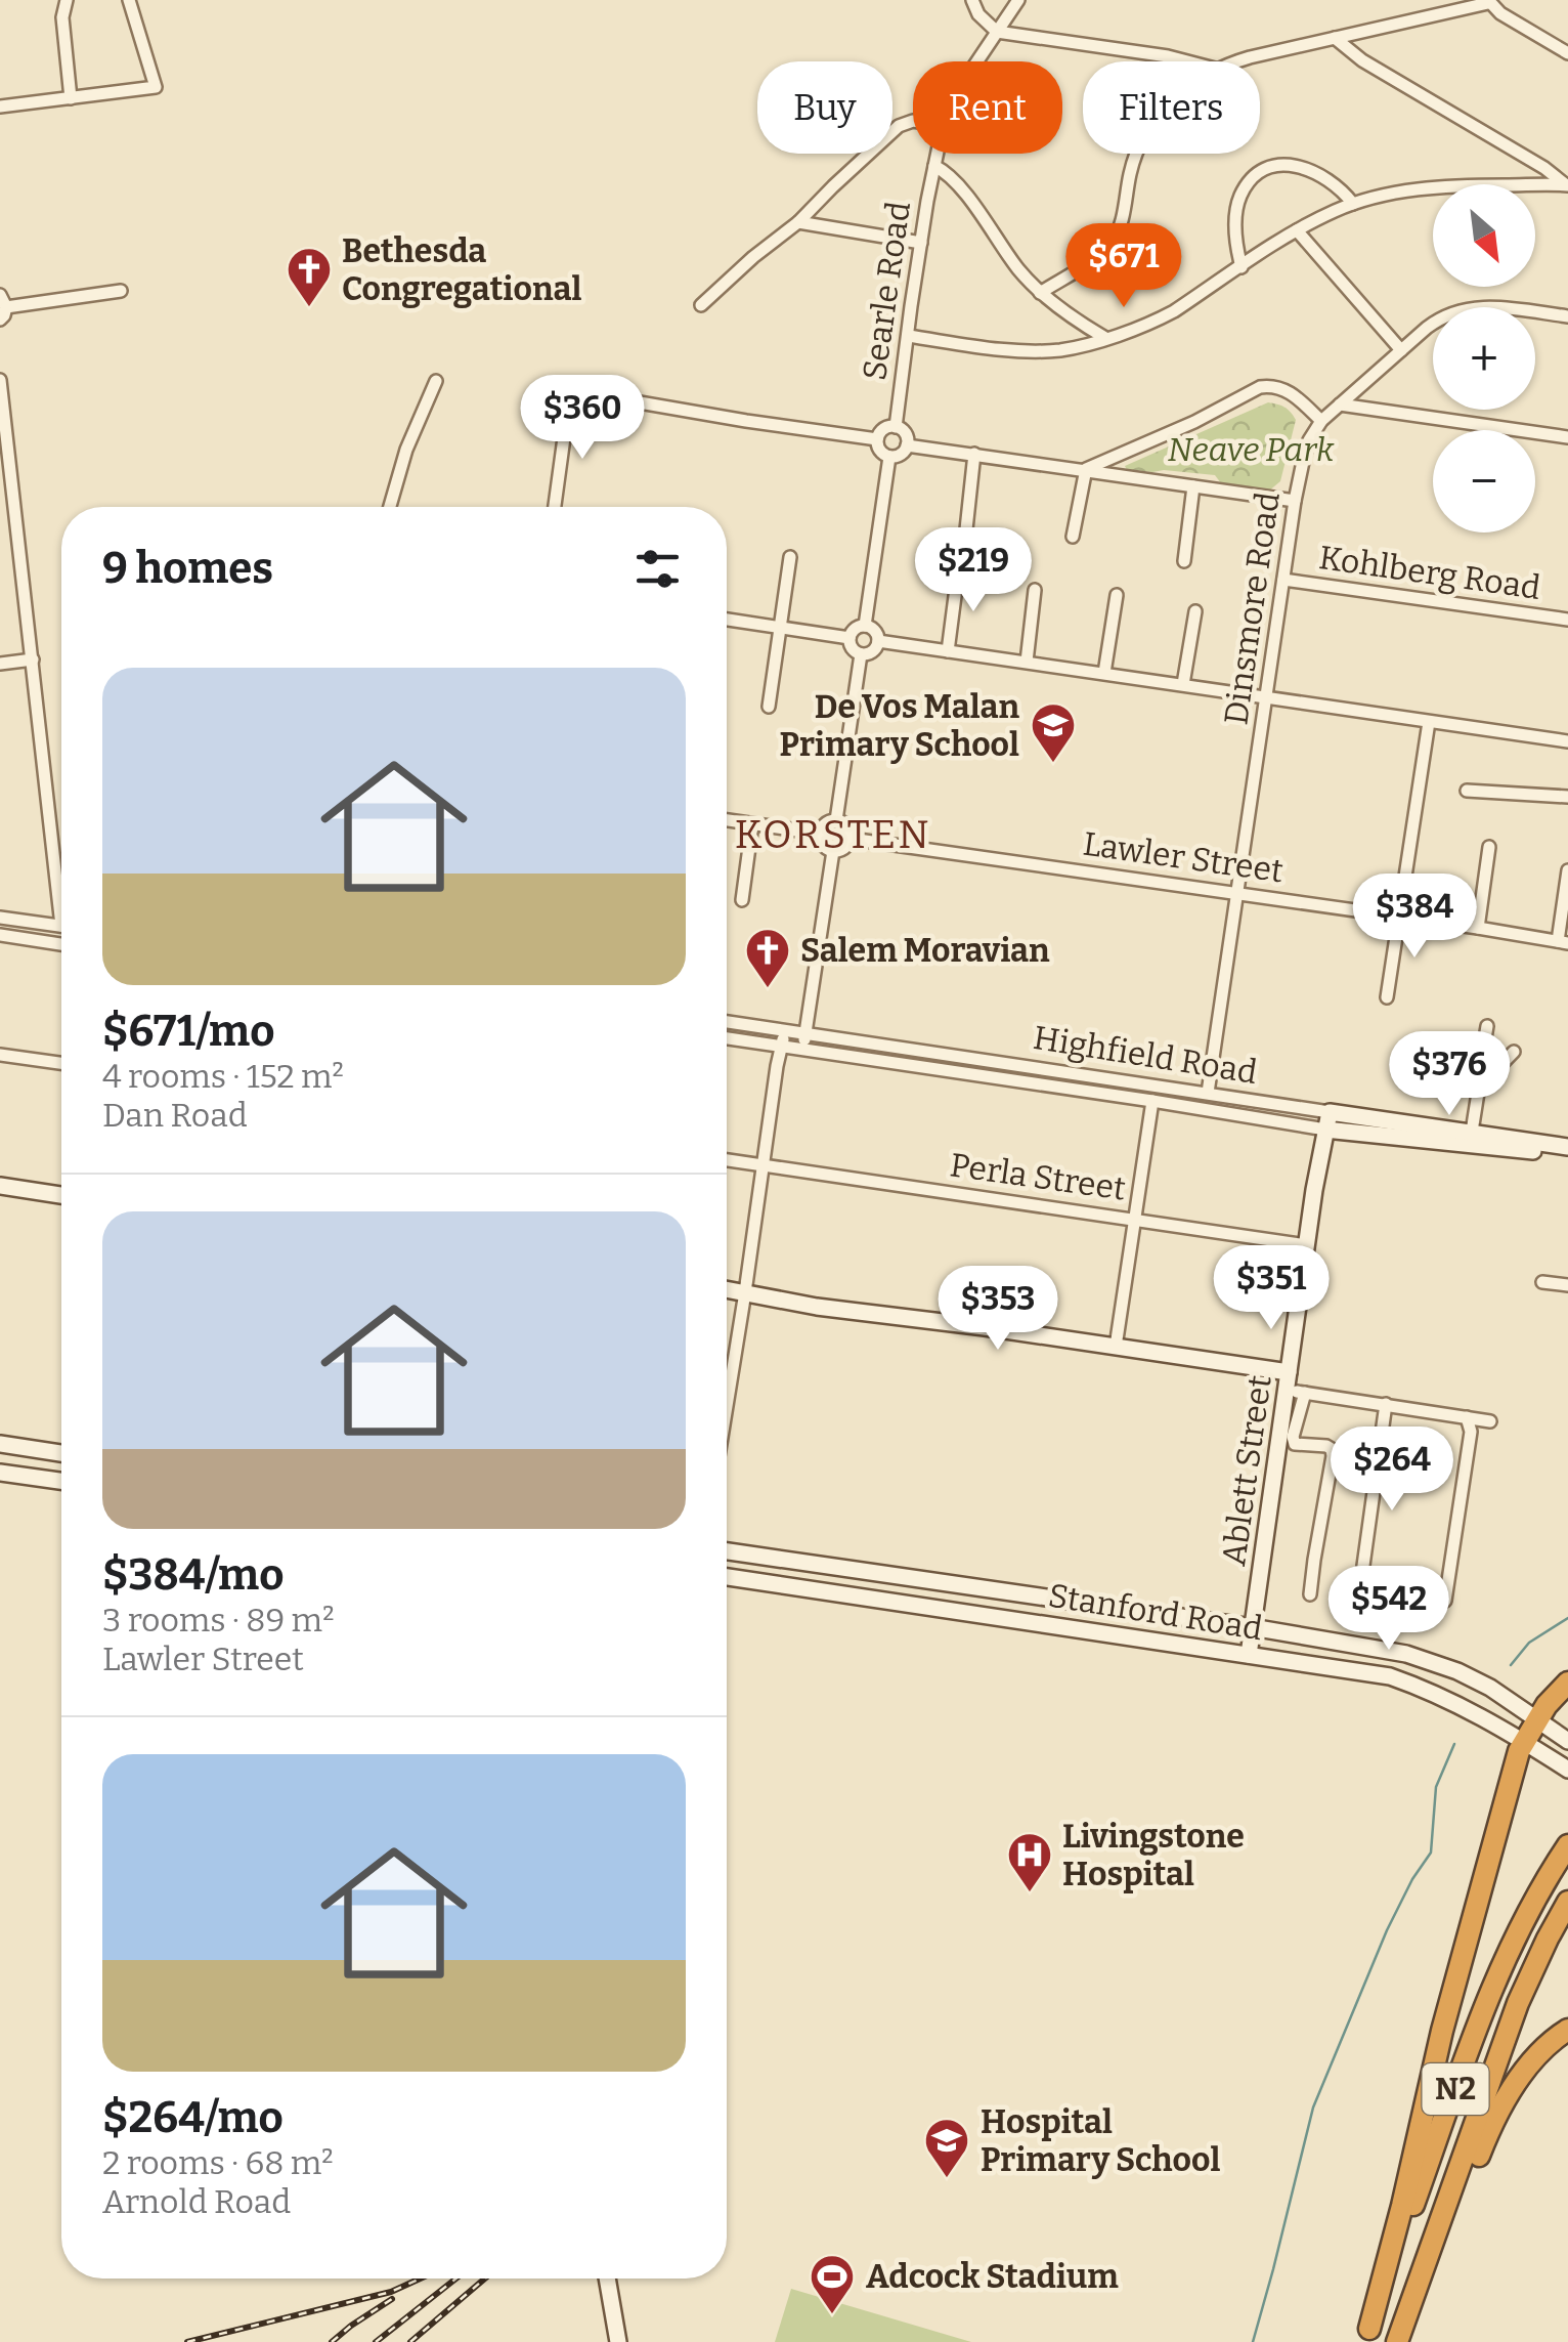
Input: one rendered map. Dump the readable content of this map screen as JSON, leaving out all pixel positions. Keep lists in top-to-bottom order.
{
  "streets": {
    "highway": ["N2"],
    "main road": ["Highfield Road", "Ablett Street", "Stanford Road"],
    "street": [
      "Searle Road",
      "Kohlberg Road",
      "Dinsmore Road",
      "Lawler Street",
      "Perla Street"
    ]
  },
  "crossings": [
    ["Kohlberg Road", "Dinsmore Road"],
    ["Dinsmore Road", "Lawler Street"],
    ["Dinsmore Road", "Highfield Road"],
    ["Highfield Road", "Ablett Street"],
    ["Perla Street", "Ablett Street"],
    ["Ablett Street", "Stanford Road"]
  ],
  "districts": ["KORSTEN"],
  "parks": ["Neave Park"],
  "places": {
    "church": ["Bethesda Congregational", "Salem Moravian"],
    "school or university": ["De Vos Malan Primary School", "Hospital Primary School"],
    "hospital": ["Livingstone Hospital"],
    "sports": ["Adcock Stadium"]
  },
  "north": "bottom right",
  "page": {
    "chip": ["Buy", "Rent", "Filters"],
    "map_buttons": ["+", "−"],
    "price": [
      "$671",
      "$360",
      "$219",
      "$384",
      "$376",
      "$351",
      "$353",
      "$264",
      "$542"
    ],
    "heading": "9 homes",
    "list": [
      {
        "name": "$671/mo",
        "note": "4 rooms · 152 m² · Dan Road"
      },
      {
        "name": "$384/mo",
        "note": "3 rooms · 89 m² · Lawler Street"
      },
      {
        "name": "$264/mo",
        "note": "2 rooms · 68 m² · Arnold Road"
      }
    ]
  }
}
